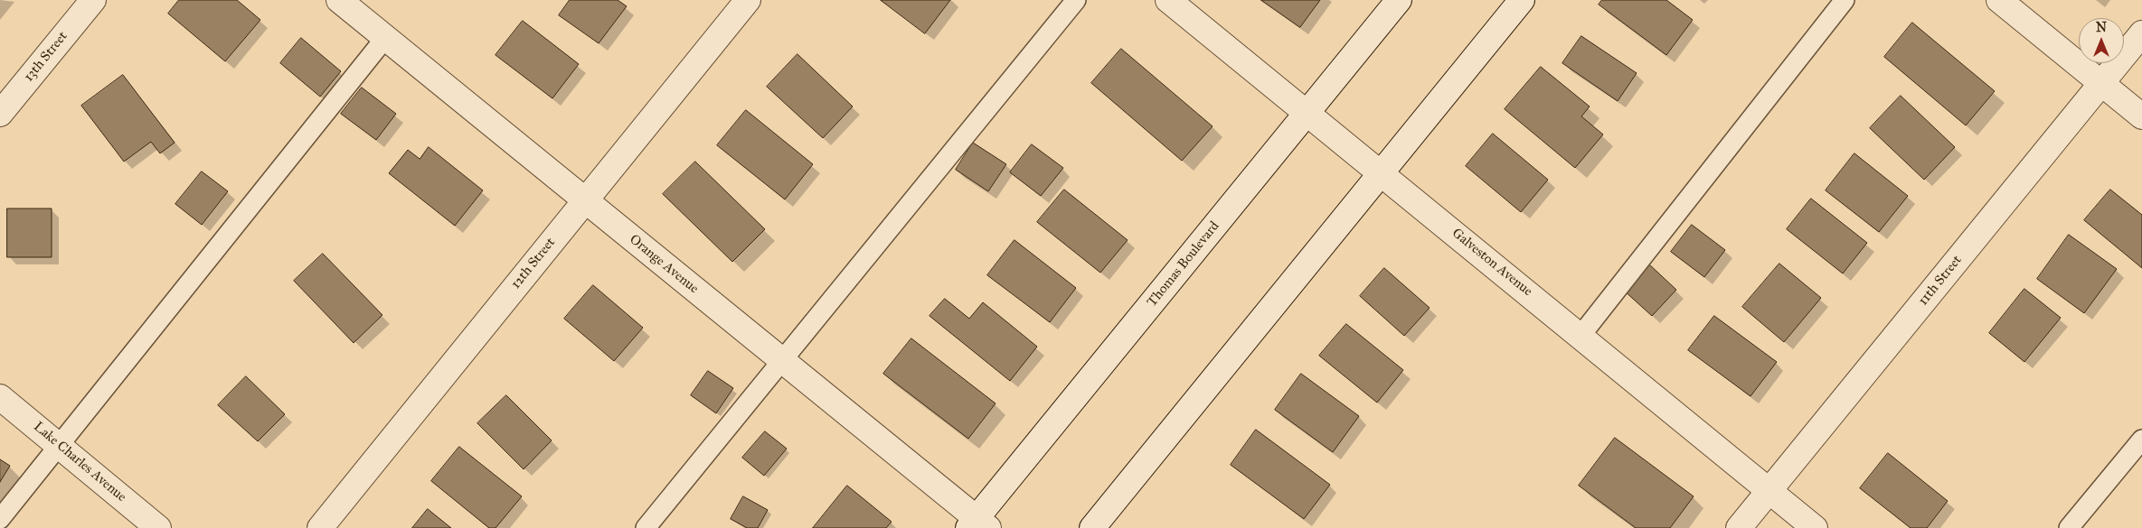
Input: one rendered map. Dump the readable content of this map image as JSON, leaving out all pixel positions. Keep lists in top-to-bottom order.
{
  "streets": {
    "street": [
      "13th Street",
      "Galveston Avenue",
      "12th Street",
      "Orange Avenue",
      "Thomas Boulevard",
      "11th Street",
      "Lake Charles Avenue"
    ]
  },
  "crossings": [
    ["Galveston Avenue", "Thomas Boulevard"],
    ["Galveston Avenue", "11th Street"],
    ["12th Street", "Orange Avenue"],
    ["Orange Avenue", "Thomas Boulevard"]
  ],
  "north": "top"
}
